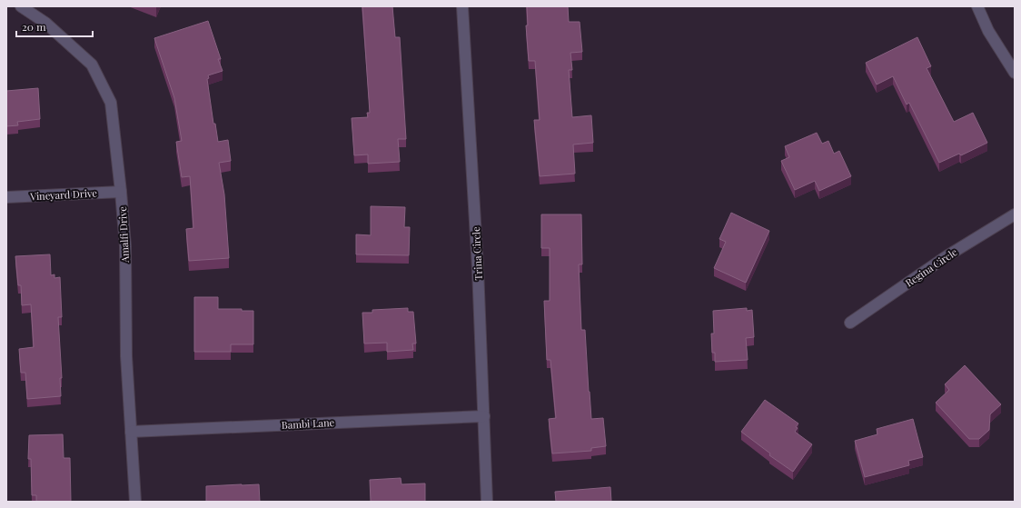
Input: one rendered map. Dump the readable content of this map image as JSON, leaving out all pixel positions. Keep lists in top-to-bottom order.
{
  "streets": {
    "street": [
      "Vineyard Drive",
      "Amalfi Drive",
      "Trina Circle",
      "Regina Circle",
      "Bambi Lane"
    ]
  },
  "crossings": [
    ["Vineyard Drive", "Amalfi Drive"],
    ["Amalfi Drive", "Bambi Lane"],
    ["Trina Circle", "Bambi Lane"]
  ],
  "scale_bar": "20 m"
}
